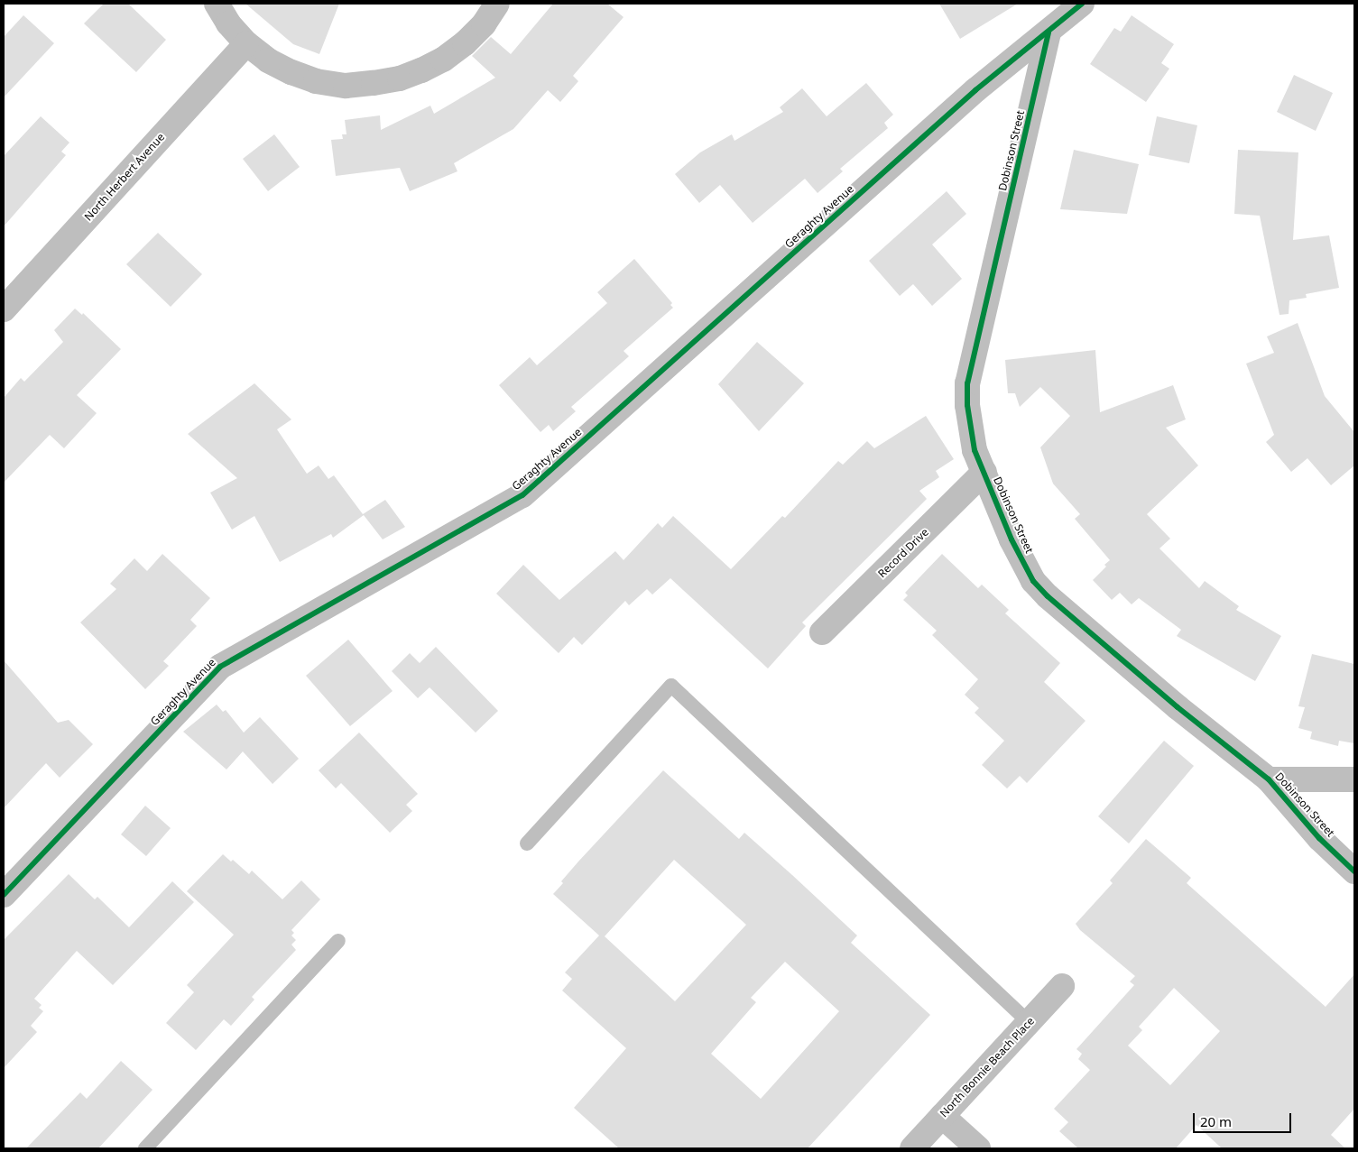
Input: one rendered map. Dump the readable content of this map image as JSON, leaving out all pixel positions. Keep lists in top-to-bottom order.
{
  "streets": {
    "street": [
      "Dobinson Street",
      "North Herbert Avenue",
      "Geraghty Avenue",
      "Record Drive",
      "North Bonnie Beach Place"
    ]
  },
  "crossings": [
    ["Dobinson Street", "Geraghty Avenue"],
    ["Dobinson Street", "Record Drive"]
  ],
  "scale_bar": "20 m"
}
